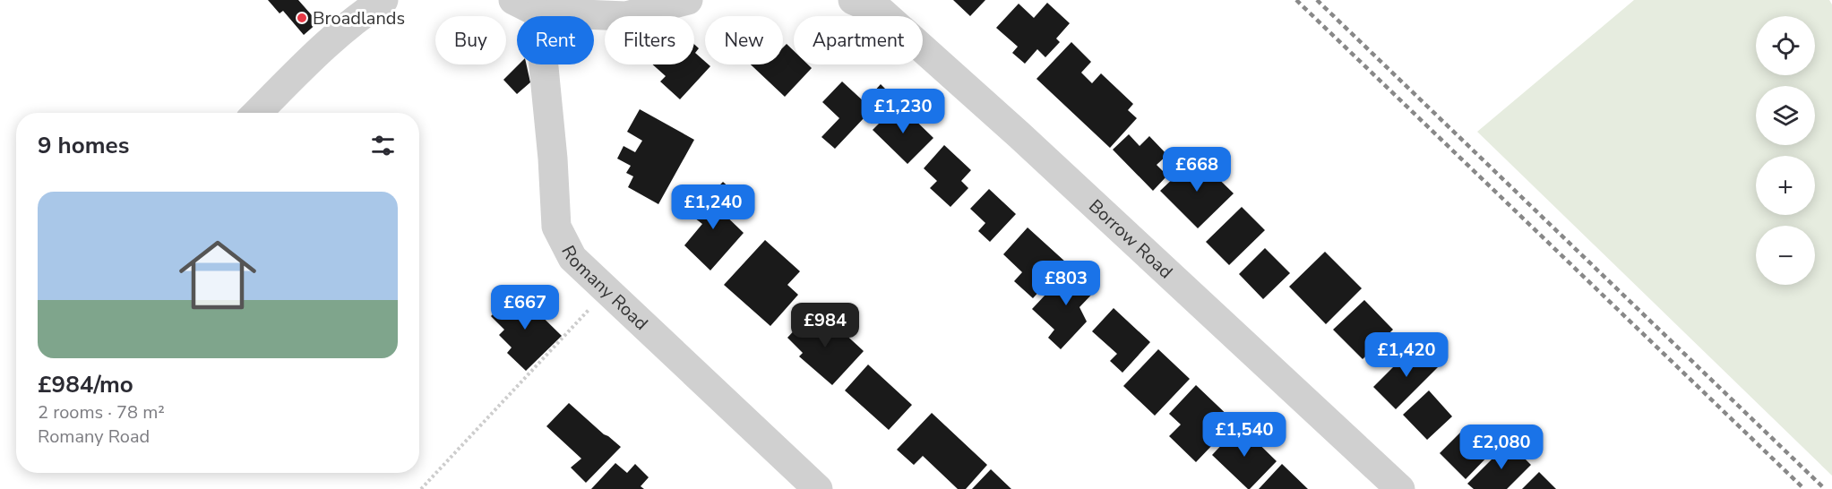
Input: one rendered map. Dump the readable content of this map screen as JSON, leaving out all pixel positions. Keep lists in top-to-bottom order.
{
  "streets": {
    "street": ["Borrow Road", "Romany Road"]
  },
  "places": ["Broadlands"],
  "page": {
    "map_buttons": ["+", "−"],
    "chip": [
      "Buy",
      "Rent",
      "Filters",
      "New",
      "Apartment"
    ],
    "price": [
      "£1,230",
      "£668",
      "£1,240",
      "£803",
      "£667",
      "£984",
      "£1,420",
      "£1,540",
      "£2,080"
    ],
    "heading": "9 homes",
    "list": [
      {
        "name": "£984/mo",
        "note": "2 rooms · 78 m² · Romany Road"
      }
    ]
  }
}
